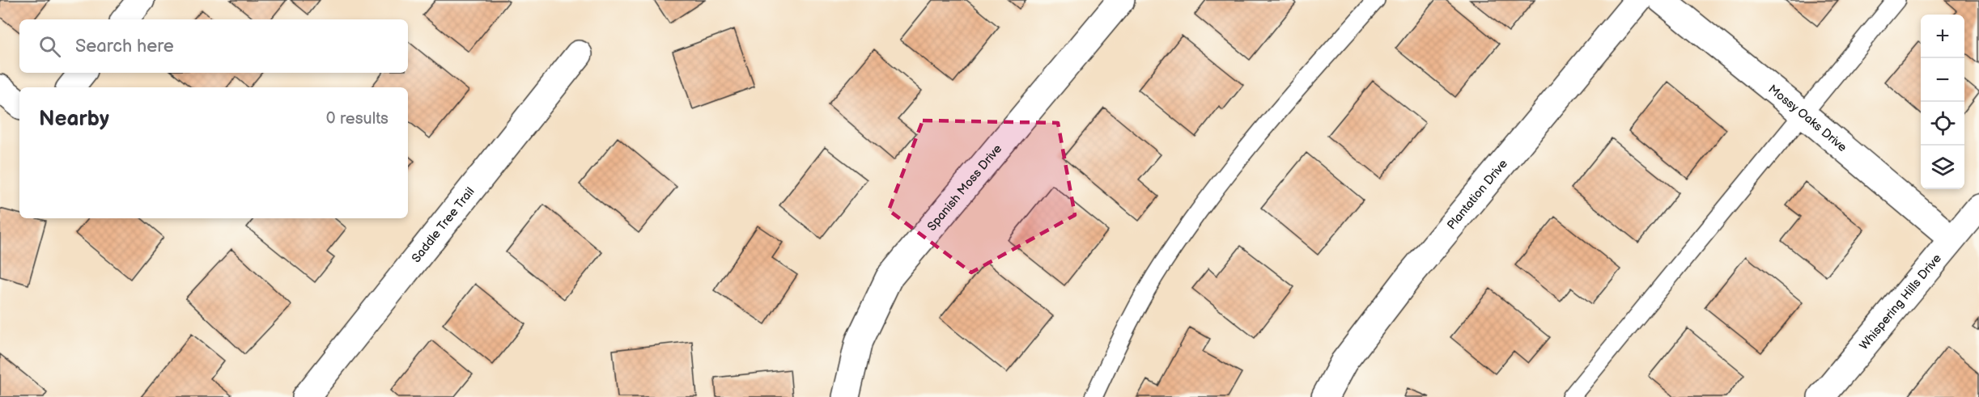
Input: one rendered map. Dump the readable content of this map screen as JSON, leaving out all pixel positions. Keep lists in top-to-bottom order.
{
  "streets": {
    "street": [
      "Mossy Oaks Drive",
      "Spanish Moss Drive",
      "Plantation Drive",
      "Saddle Tree Trail",
      "Whispering Hills Drive"
    ]
  },
  "crossings": [
    ["Mossy Oaks Drive", "Whispering Hills Drive"]
  ],
  "page": {
    "map_buttons": ["+", "−"],
    "search": "Search here",
    "heading": ["Nearby", "0 results"]
  }
}
